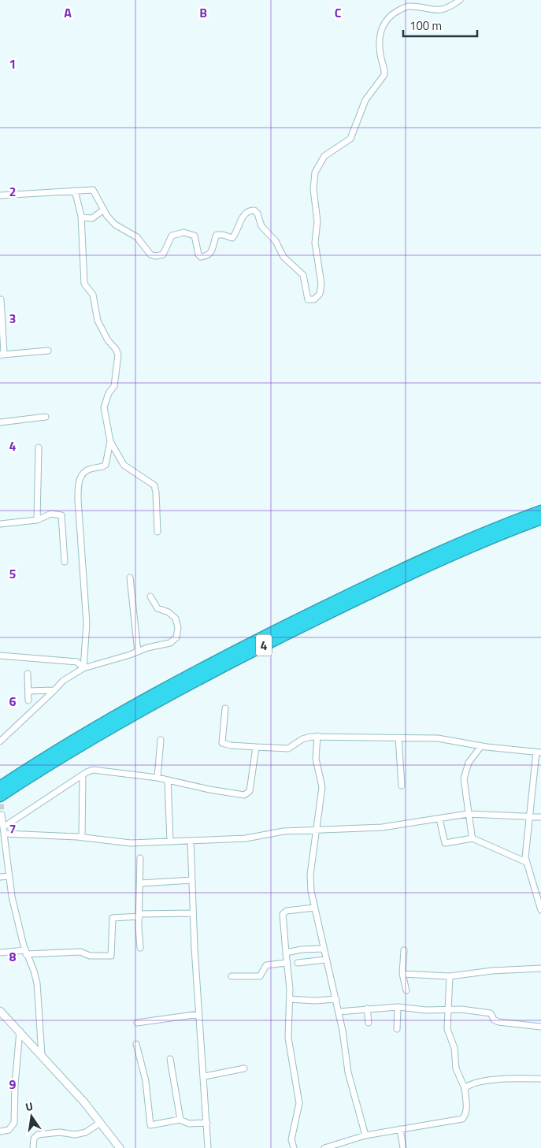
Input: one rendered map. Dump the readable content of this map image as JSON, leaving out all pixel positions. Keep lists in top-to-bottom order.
{
  "streets": {
    "highway": ["4"]
  },
  "scale_bar": "100 m",
  "north": "top",
  "grid": {
    "columns": ["A", "B", "C"],
    "rows": [
      "1",
      "2",
      "3",
      "4",
      "5",
      "6",
      "7",
      "8",
      "9"
    ]
  }
}
